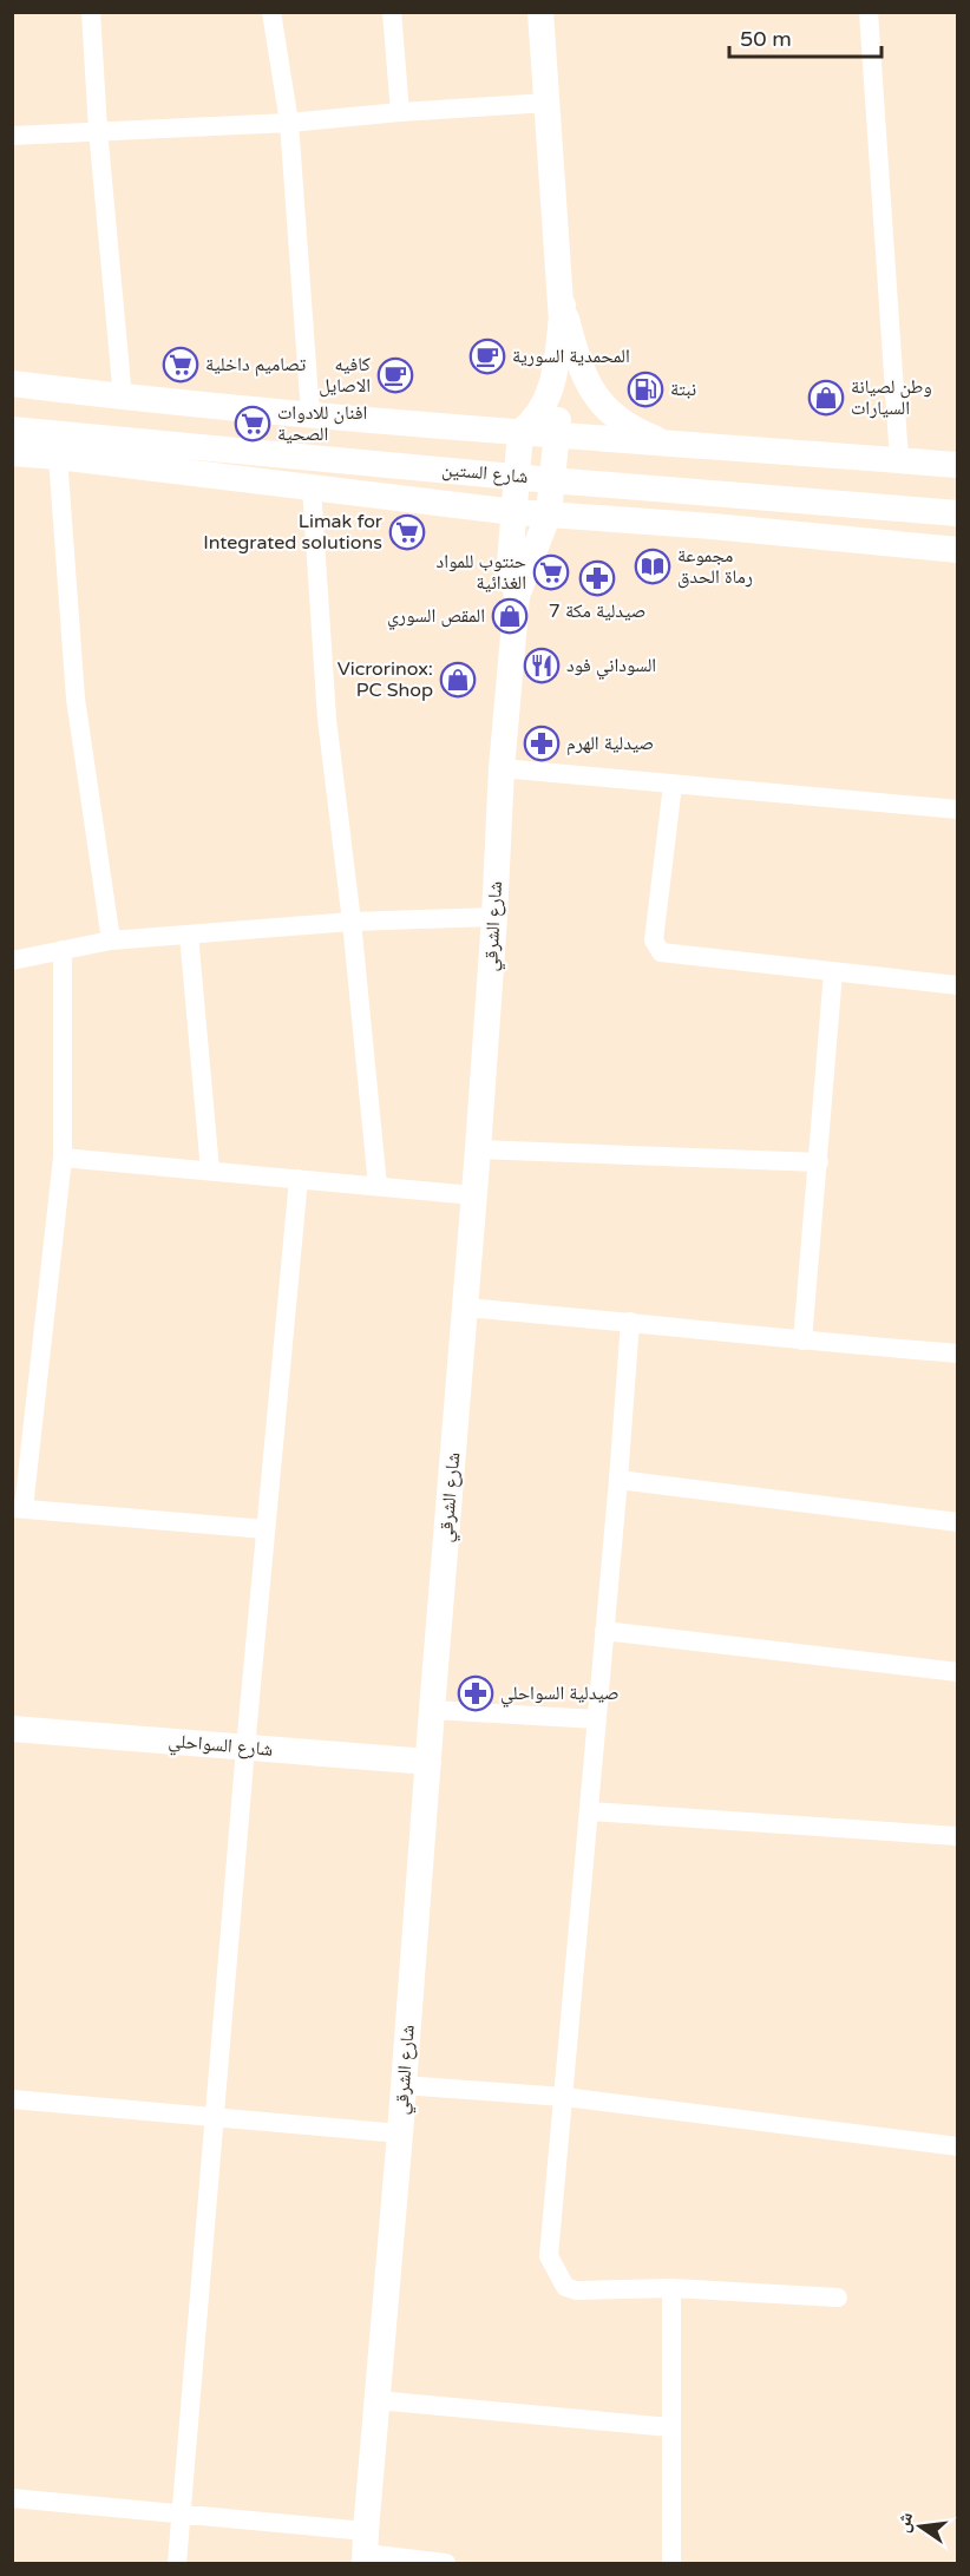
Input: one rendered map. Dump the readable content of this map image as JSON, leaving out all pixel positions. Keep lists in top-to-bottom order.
{
  "streets": {
    "street": ["شارع الستين", "شارع الشرقي", "شارع السواحلي"]
  },
  "crossings": [
    ["شارع الستين", "شارع الشرقي"],
    ["شارع الشرقي", "شارع السواحلي"]
  ],
  "places": {
    "cafe": ["المحمدية السورية", "كافيه الاصايل"],
    "supermarket": [
      "تصاميم داخلية",
      "افنان للادوات الصحية",
      "Limak for Integrated solutions",
      "حنتوب للمواد الغذائية"
    ],
    "fuel station": ["نبتة"],
    "shop": ["وطن لصيانة السيارات", "المقص السوري", "Vicrorinox: PC Shop"],
    "library": ["مجموعة رماة الحدق"],
    "pharmacy": ["صيدلية مكة 7", "صيدلية الهرم", "صيدلية السواحلي"],
    "restaurant": ["السوداني فود"]
  },
  "scale_bar": "50 m",
  "north": "left"
}
